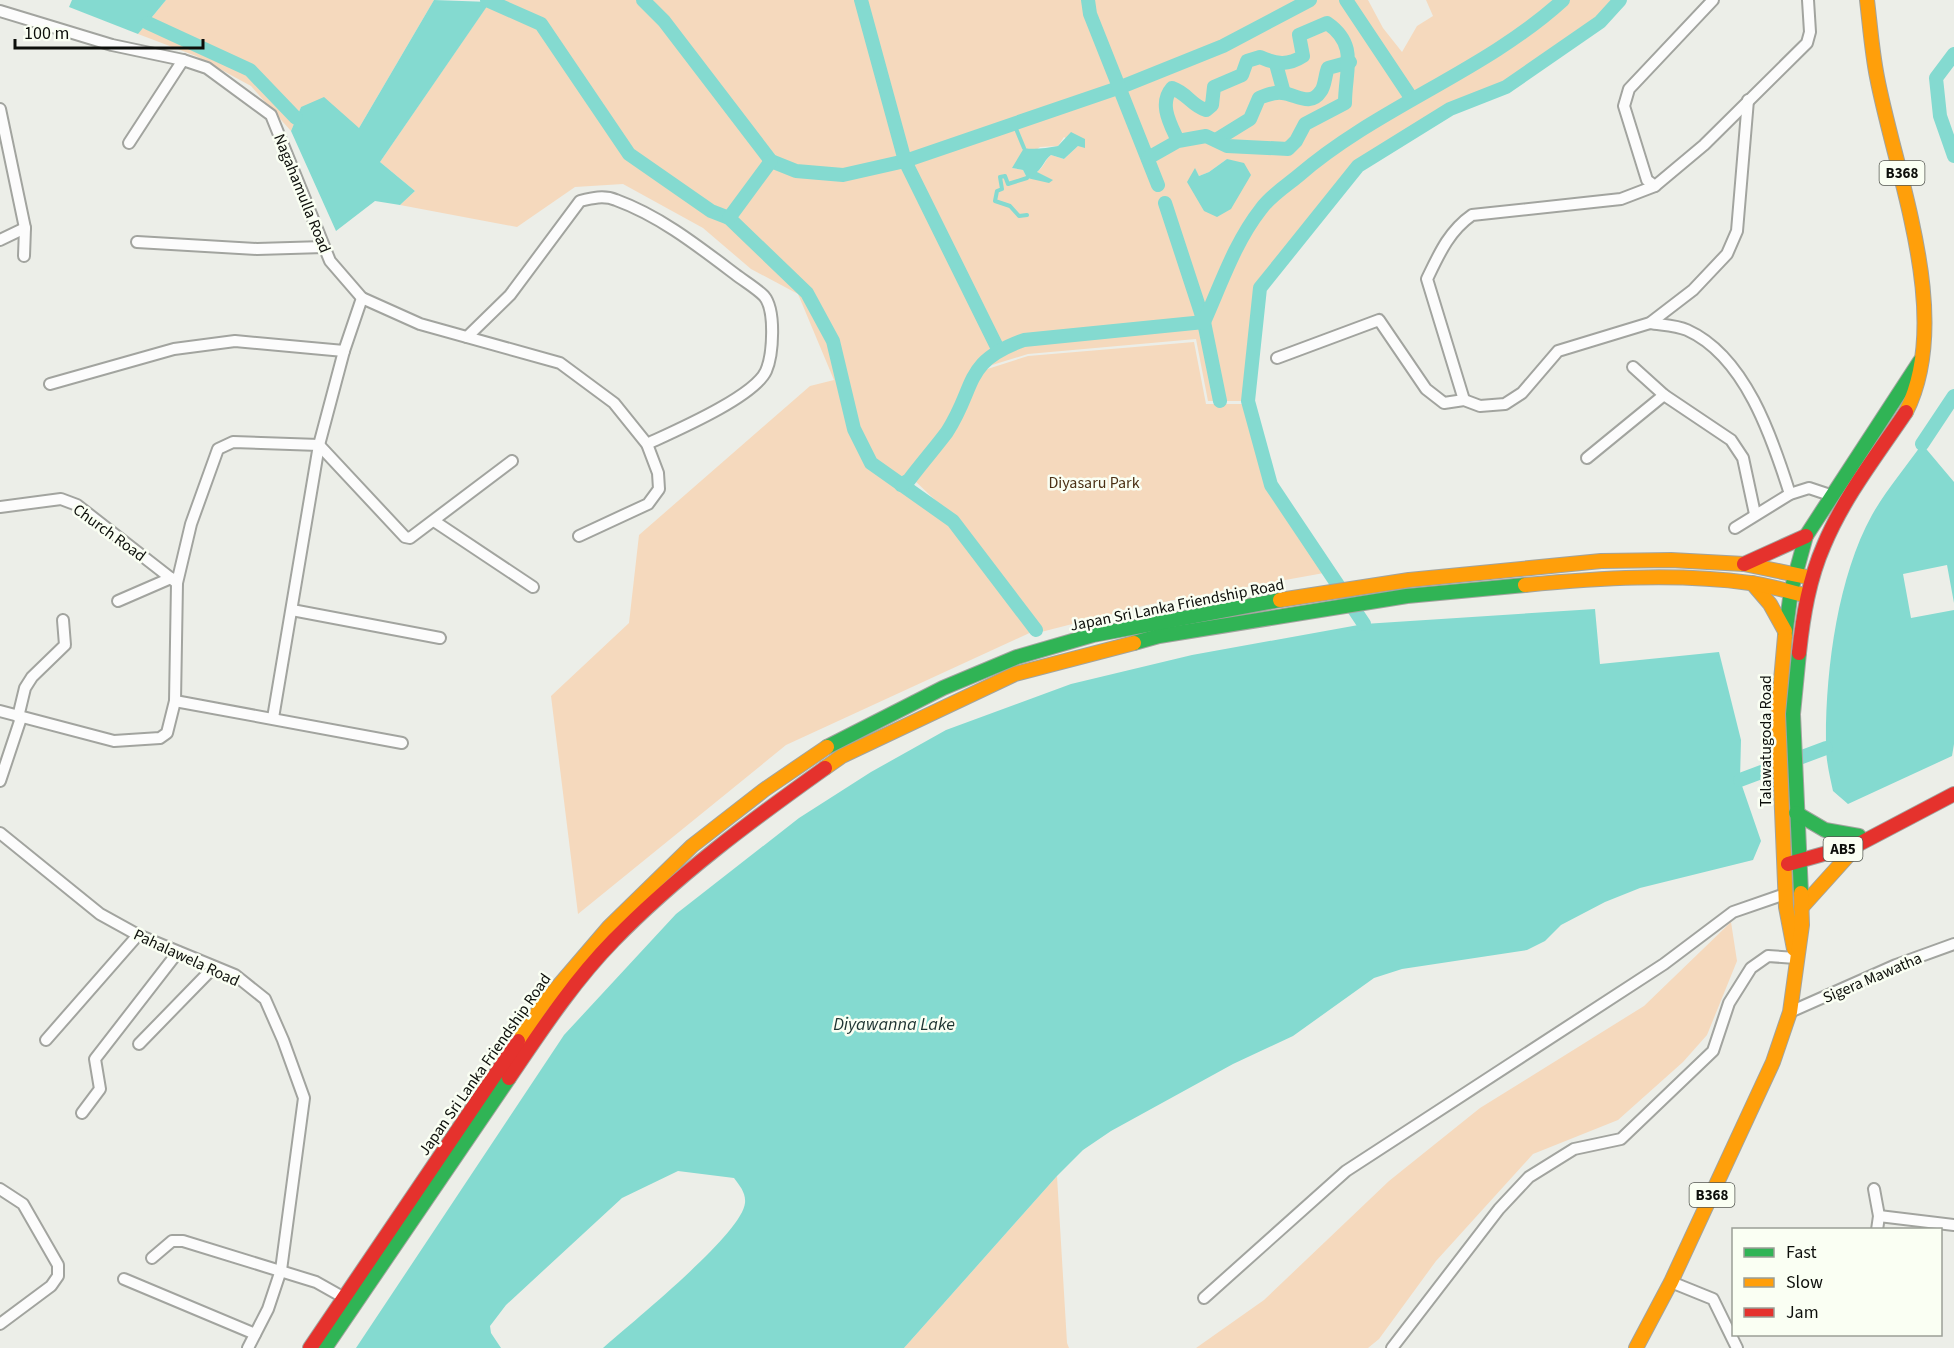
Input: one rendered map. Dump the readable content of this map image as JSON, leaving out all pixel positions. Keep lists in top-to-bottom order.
{
  "streets": {
    "main road": [
      "B368",
      "Japan Sri Lanka Friendship Road",
      "Talawatugoda Road",
      "AB5"
    ],
    "street": [
      "Nagahamulla Road",
      "Church Road",
      "Pahalawela Road",
      "Sigera Mawatha"
    ]
  },
  "crossings": [
    ["Japan Sri Lanka Friendship Road", "Talawatugoda Road"],
    ["Talawatugoda Road", "AB5"],
    ["Talawatugoda Road", "Sigera Mawatha"]
  ],
  "water": ["Diyawanna Lake"],
  "parks": ["Diyasaru Park"],
  "legend": ["Fast", "Slow", "Jam"],
  "scale_bar": "100 m"
}
